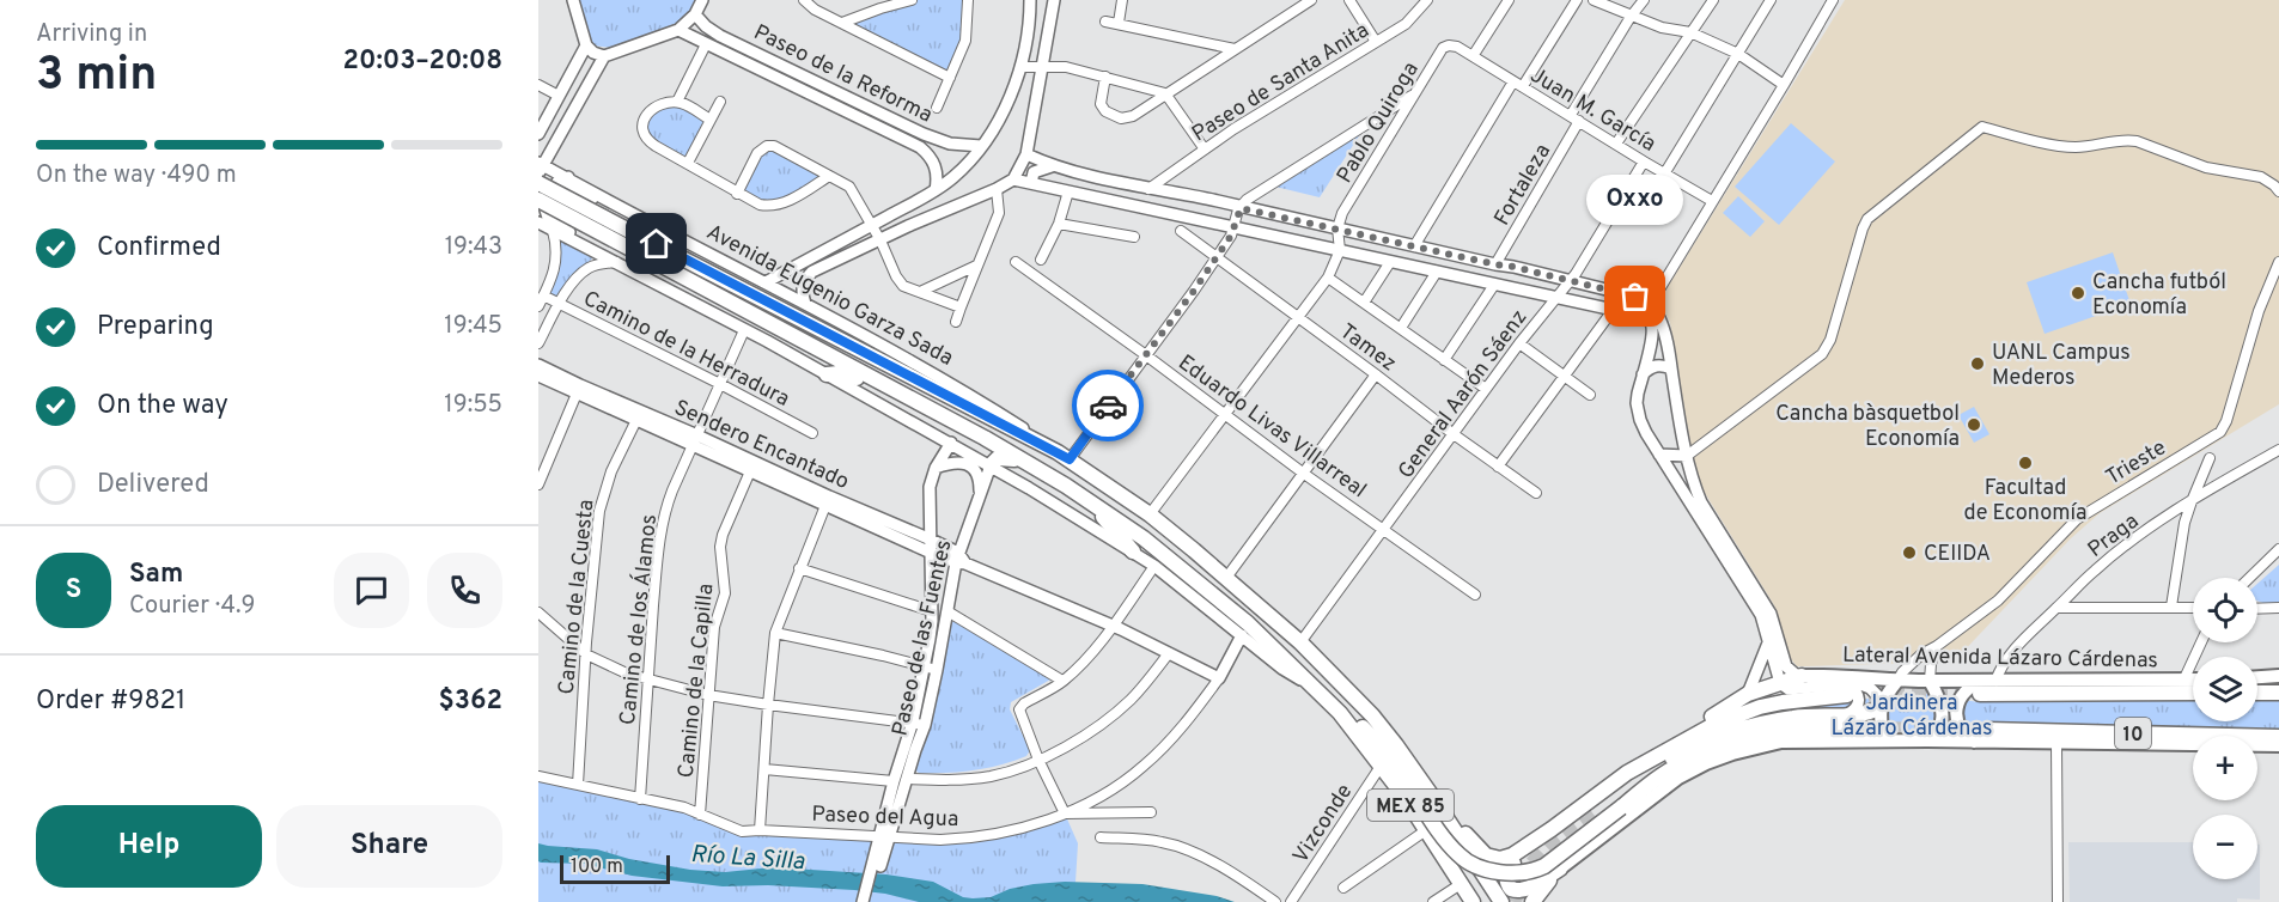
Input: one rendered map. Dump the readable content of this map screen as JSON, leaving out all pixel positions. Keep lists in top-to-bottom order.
{
  "streets": {
    "highway": ["Avenida Eugenio Garza Sada", "10", "MEX 85"],
    "main road": ["Lateral Avenida Lázaro Cárdenas"],
    "street": [
      "Paseo de la Reforma",
      "Paseo de Santa Anita",
      "Juan M. García",
      "Pablo Quiroga",
      "Fortaleza",
      "Tamez",
      "Camino de la Herradura",
      "General Aarón Sáenz",
      "Eduardo Livas Villarreal",
      "Sendero Encantado",
      "Trieste",
      "Praga",
      "Camino de la Cuesta",
      "Camino de los Álamos",
      "Paseo de las Fuentes",
      "Camino de la Capilla",
      "Paseo del Agua",
      "Vizconde"
    ]
  },
  "crossings": [
    ["Juan M. García", "Pablo Quiroga"],
    ["Juan M. García", "Fortaleza"],
    ["Juan M. García", "General Aarón Sáenz"],
    ["Avenida Eugenio Garza Sada", "General Aarón Sáenz"],
    ["Tamez", "General Aarón Sáenz"],
    ["Camino de la Herradura", "Camino de los Álamos"],
    ["General Aarón Sáenz", "Eduardo Livas Villarreal"],
    ["Sendero Encantado", "Camino de la Cuesta"],
    ["Sendero Encantado", "Camino de los Álamos"],
    ["Sendero Encantado", "Paseo de las Fuentes"],
    ["Sendero Encantado", "Camino de la Capilla"],
    ["Sendero Encantado", "Paseo del Agua"],
    ["Trieste", "Lateral Avenida Lázaro Cárdenas"],
    ["Praga", "Lateral Avenida Lázaro Cárdenas"],
    ["Camino de la Cuesta", "Paseo del Agua"],
    ["Camino de los Álamos", "Paseo del Agua"],
    ["Paseo de las Fuentes", "Paseo del Agua"],
    ["Camino de la Capilla", "Paseo del Agua"],
    ["MEX 85", "Vizconde"]
  ],
  "water": ["Río La Silla"],
  "parks": ["Jardinera Lázaro Cárdenas"],
  "places": [
    "Cancha futból Economía",
    "Oxxo",
    "UANL Campus Mederos",
    "Cancha bàsquetbol Economía",
    "Facultad de Economía",
    "CEIIDA"
  ],
  "scale_bar": "100 m",
  "page": {
    "heading": ["3 min", "Arriving in", "20:03–20:08"],
    "panel": [
      "Sam",
      "Courier · 4.9",
      "Order #9821",
      "$362"
    ],
    "bar": "On the way · 490 m",
    "bubble": "Oxxo",
    "list": [
      ["Confirmed", "19:43"],
      ["Preparing", "19:45"],
      ["On the way", "19:55"],
      "Delivered"
    ],
    "round": "S",
    "map_buttons": ["+", "−"],
    "buttons": ["Help", "Share"],
    "scale": "100 m"
  }
}
